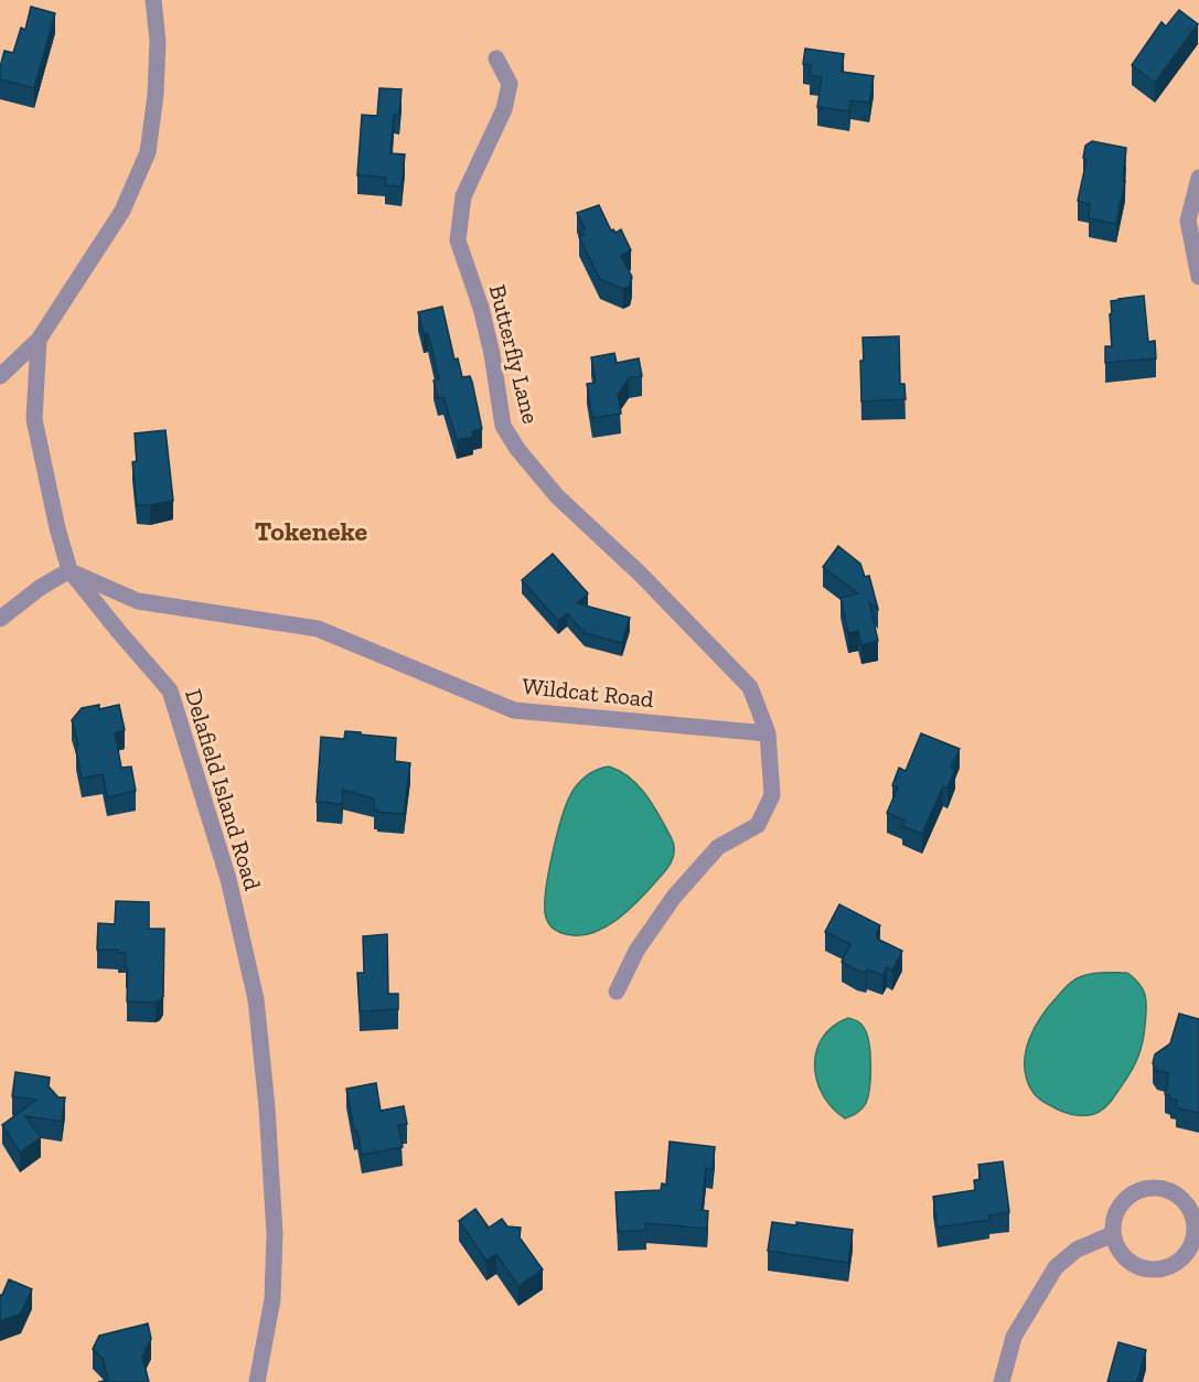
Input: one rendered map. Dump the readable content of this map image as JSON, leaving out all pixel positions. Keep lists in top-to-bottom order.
{
  "streets": {
    "street": ["Butterfly Lane", "Wildcat Road", "Delafield Island Road"]
  },
  "crossings": [
    ["Butterfly Lane", "Wildcat Road"],
    ["Wildcat Road", "Delafield Island Road"]
  ],
  "districts": ["Tokeneke"]
}
